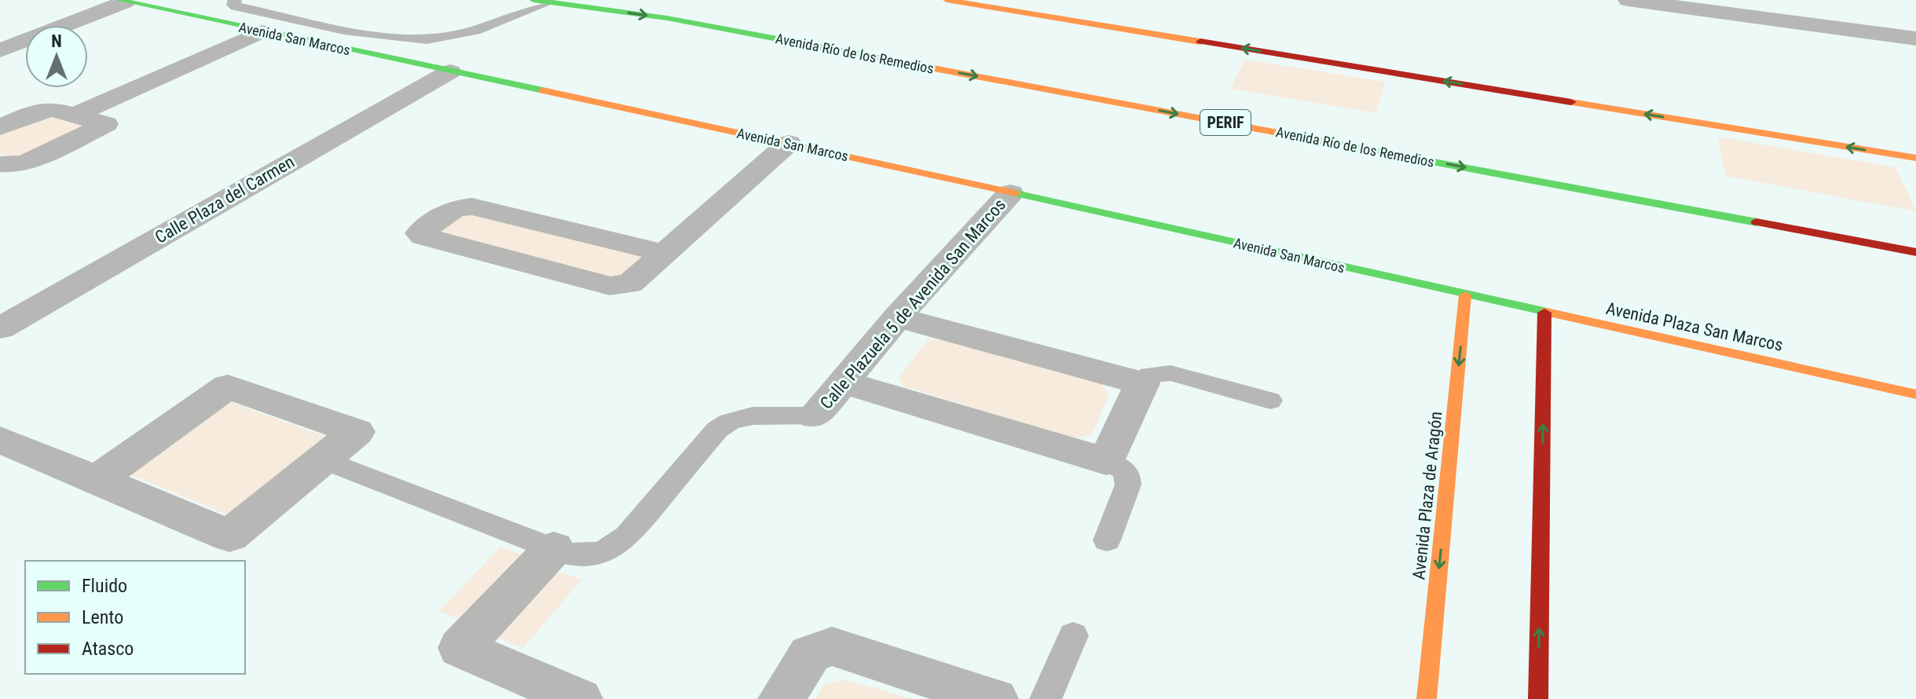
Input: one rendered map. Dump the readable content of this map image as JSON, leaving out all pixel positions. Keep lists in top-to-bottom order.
{
  "streets": {
    "main road": [
      "Avenida San Marcos",
      "Avenida Río de los Remedios",
      "PERIF",
      "Avenida Plaza San Marcos",
      "Avenida Plaza de Aragón"
    ],
    "street": ["Calle Plaza del Carmen", "Calle Plazuela 5 de Avenida San Marcos"]
  },
  "crossings": [
    ["Avenida San Marcos", "Calle Plaza del Carmen"],
    ["Avenida San Marcos", "Calle Plazuela 5 de Avenida San Marcos"],
    ["Avenida San Marcos", "Avenida Plaza San Marcos"],
    ["Avenida San Marcos", "Avenida Plaza de Aragón"],
    ["Avenida Plaza San Marcos", "Avenida Plaza de Aragón"]
  ],
  "legend": ["Fluido", "Lento", "Atasco"],
  "north": "top"
}
